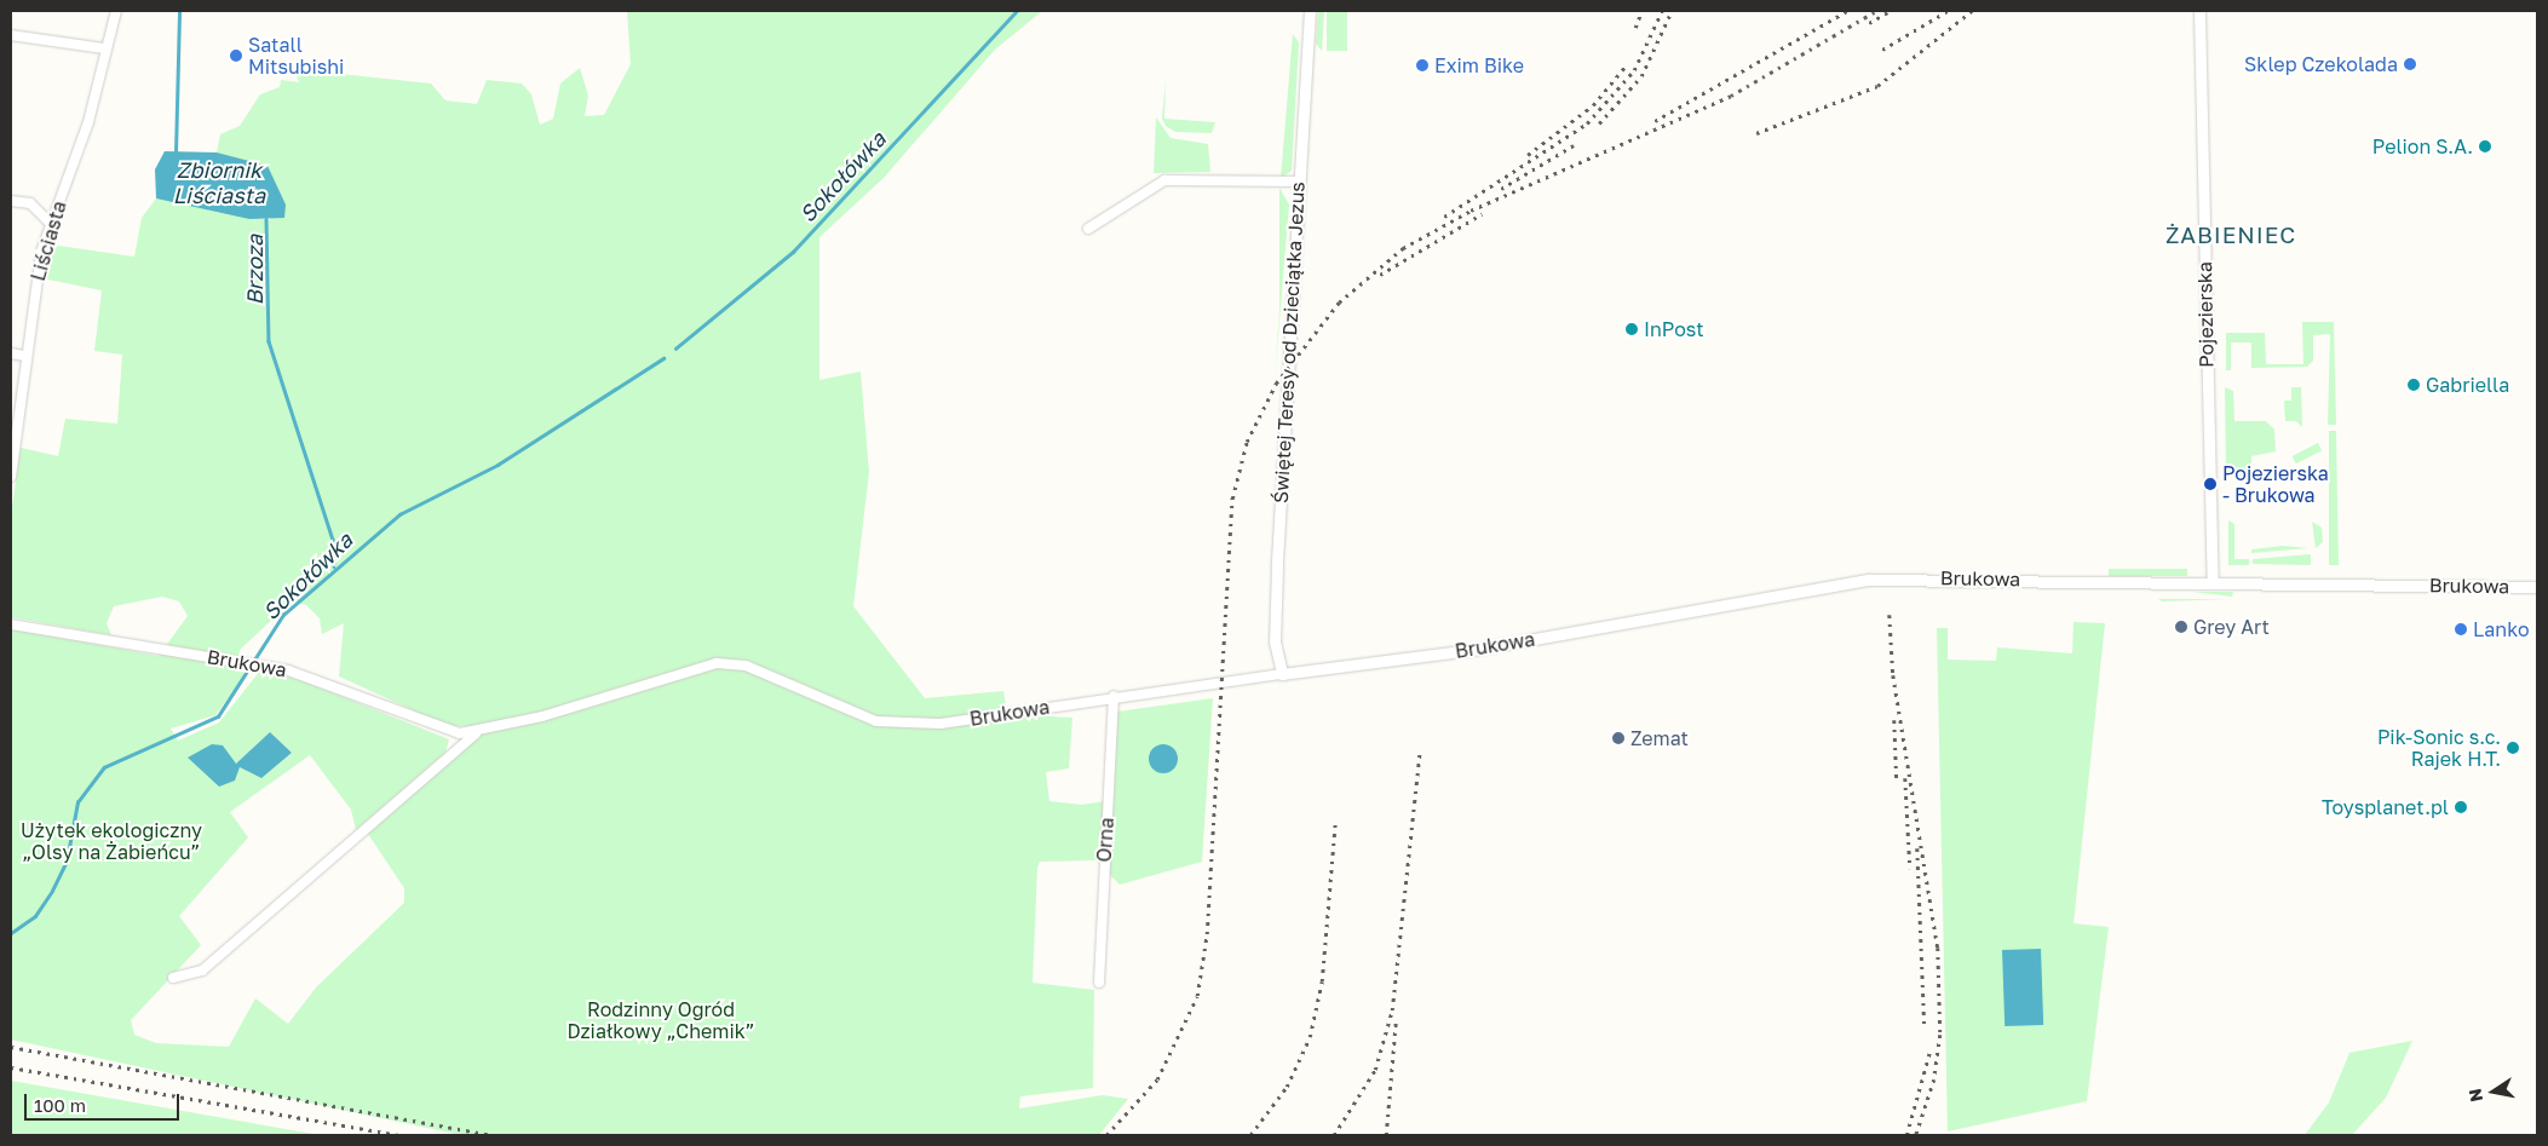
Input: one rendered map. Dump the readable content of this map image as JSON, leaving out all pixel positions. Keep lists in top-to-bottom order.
{
  "streets": {
    "street": [
      "Liściasta",
      "Pojezierska",
      "Świętej Teresy od Dzieciątka Jezus",
      "Brukowa",
      "Orna"
    ]
  },
  "crossings": [
    ["Pojezierska", "Brukowa"],
    ["Świętej Teresy od Dzieciątka Jezus", "Brukowa"],
    ["Brukowa", "Orna"]
  ],
  "districts": ["ŻABIENIEC"],
  "water": ["Zbiornik Liściasta", "Sokołówka", "Brzoza"],
  "parks": ["Użytek ekologiczny „Olsy na Żabieńcu”", "Rodzinny Ogród Działkowy „Chemik”"],
  "places": [
    "Satall Mitsubishi",
    "Sklep Czekolada",
    "Exim Bike",
    "Pelion S.A.",
    "InPost",
    "Gabriella",
    "Pojezierska - Brukowa",
    "Grey Art",
    "Lanko",
    "Zemat",
    "Pik-Sonic s.c. Rajek H.T.",
    "Toysplanet.pl"
  ],
  "scale_bar": "100 m",
  "north": "left"
}
